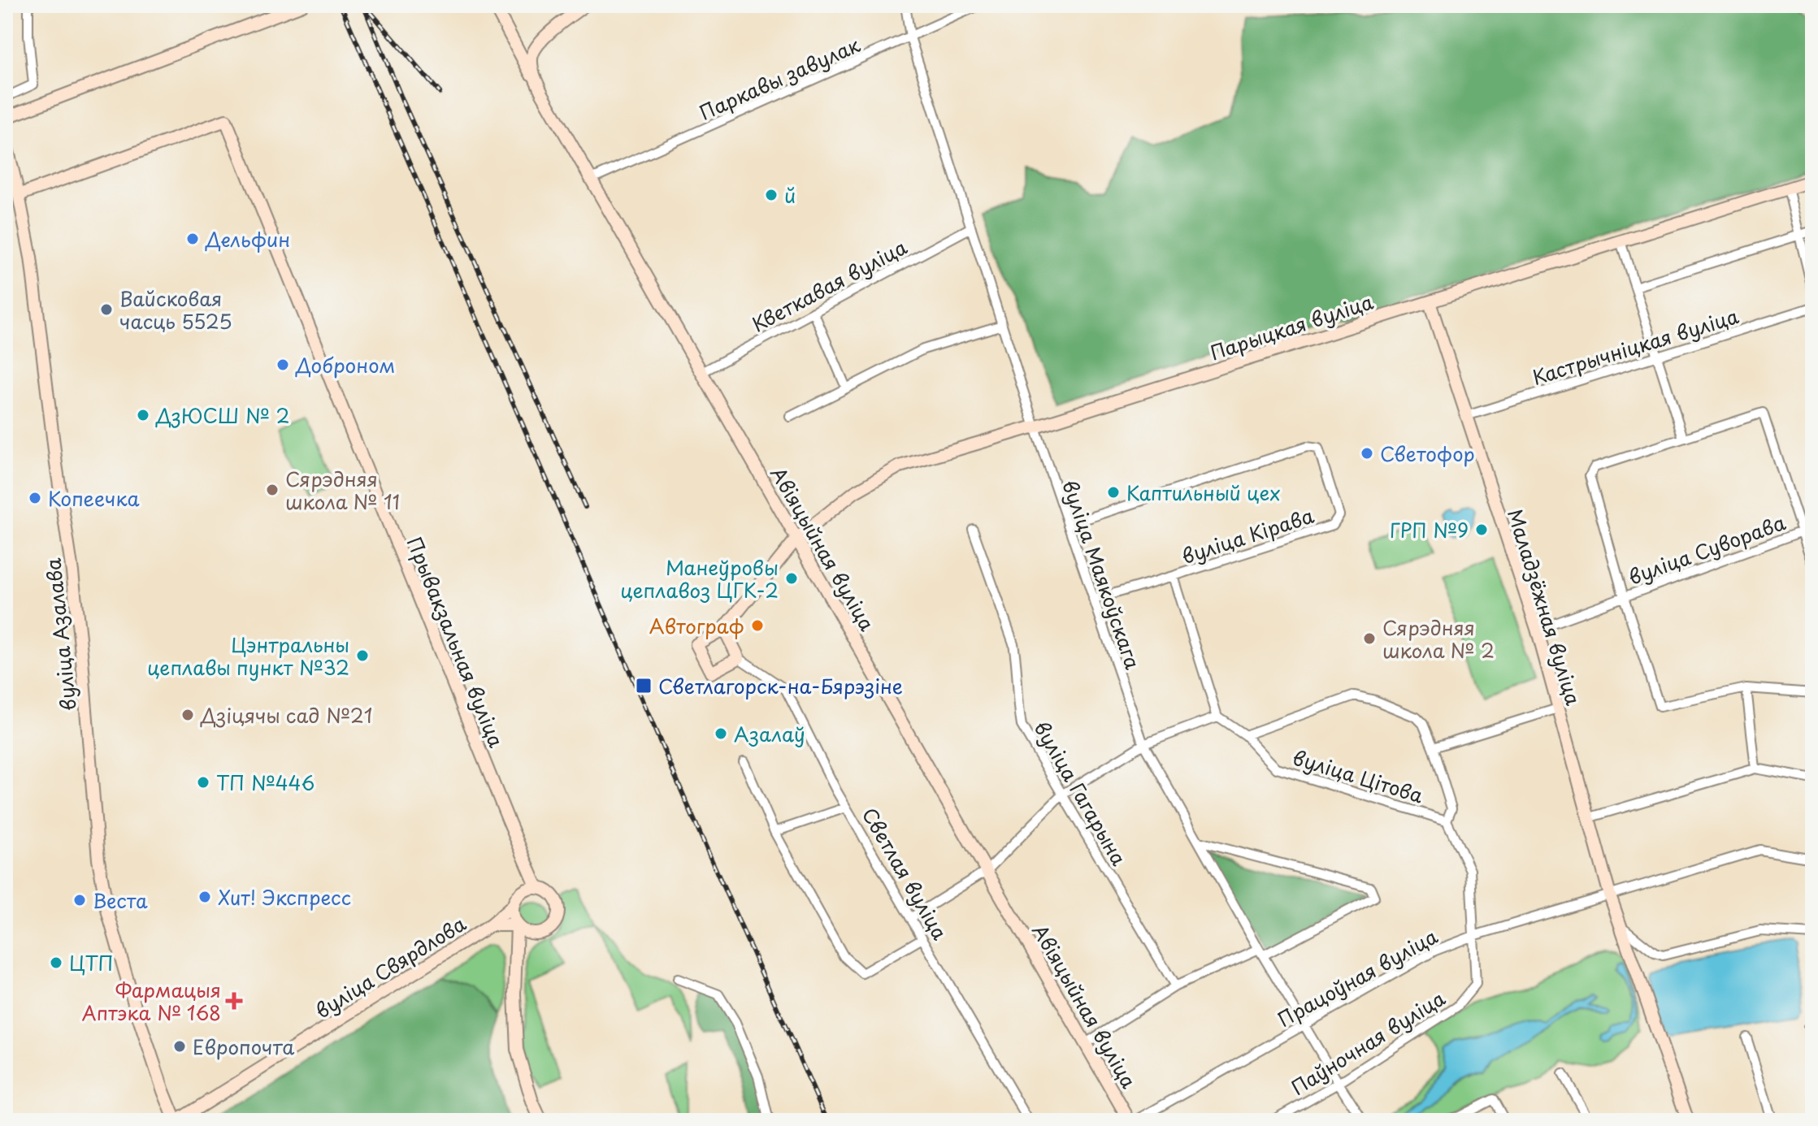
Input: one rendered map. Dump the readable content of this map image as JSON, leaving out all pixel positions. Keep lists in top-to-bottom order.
{
  "streets": {
    "street": [
      "Паркавы завулак",
      "Кветкавая вуліца",
      "Парыцкая вуліца",
      "Кастрычніцкая вуліца",
      "вуліца Кірава",
      "Авіяцыйная вуліца",
      "вуліца Суворава",
      "вуліца Маякоўскага",
      "Маладзёжная вуліца",
      "вуліца Азалава",
      "Прывакзальная вуліца",
      "вуліца Цітова",
      "вуліца Гагарына",
      "Светлая вуліца",
      "вуліца Свярдлова",
      "Працоўная вуліца",
      "Паўночная вуліца"
    ]
  },
  "crossings": [
    ["Паркавы завулак", "Авіяцыйная вуліца"],
    ["Паркавы завулак", "вуліца Маякоўскага"],
    ["Кветкавая вуліца", "Авіяцыйная вуліца"],
    ["Кветкавая вуліца", "вуліца Маякоўскага"],
    ["Парыцкая вуліца", "Авіяцыйная вуліца"],
    ["Парыцкая вуліца", "вуліца Маякоўскага"],
    ["Парыцкая вуліца", "Маладзёжная вуліца"],
    ["Парыцкая вуліца", "Светлая вуліца"],
    ["Кастрычніцкая вуліца", "Маладзёжная вуліца"],
    ["вуліца Кірава", "вуліца Маякоўскага"],
    ["Авіяцыйная вуліца", "Працоўная вуліца"],
    ["вуліца Суворава", "Маладзёжная вуліца"],
    ["вуліца Маякоўскага", "Працоўная вуліца"],
    ["вуліца Маякоўскага", "Паўночная вуліца"],
    ["Маладзёжная вуліца", "Працоўная вуліца"],
    ["вуліца Азалава", "Прывакзальная вуліца"],
    ["вуліца Азалава", "вуліца Свярдлова"],
    ["Прывакзальная вуліца", "вуліца Свярдлова"],
    ["Працоўная вуліца", "Паўночная вуліца"]
  ],
  "places": {
    "other": [
      "й",
      "Дельфин",
      "Вайсковая часць 5525",
      "Доброном",
      "ДзЮСШ № 2",
      "Светофор",
      "Сярэдняя школа № 11",
      "Каптильный цех",
      "Копеечка",
      "ГРП №9",
      "Манеўровы цеплавоз ЦГК-2",
      "Автограф",
      "Сярэдняя школа № 2",
      "Цэнтральны цеплавы пункт №32",
      "Дзіцячы сад №21",
      "Азалаў",
      "ТП №446",
      "Хит! Экспресс",
      "Веста",
      "ЦТП",
      "Европочта"
    ],
    "transit": ["Светлагорск-на-Бярэзіне"],
    "health": ["Фармацыя Аптэка № 168"]
  }
}
